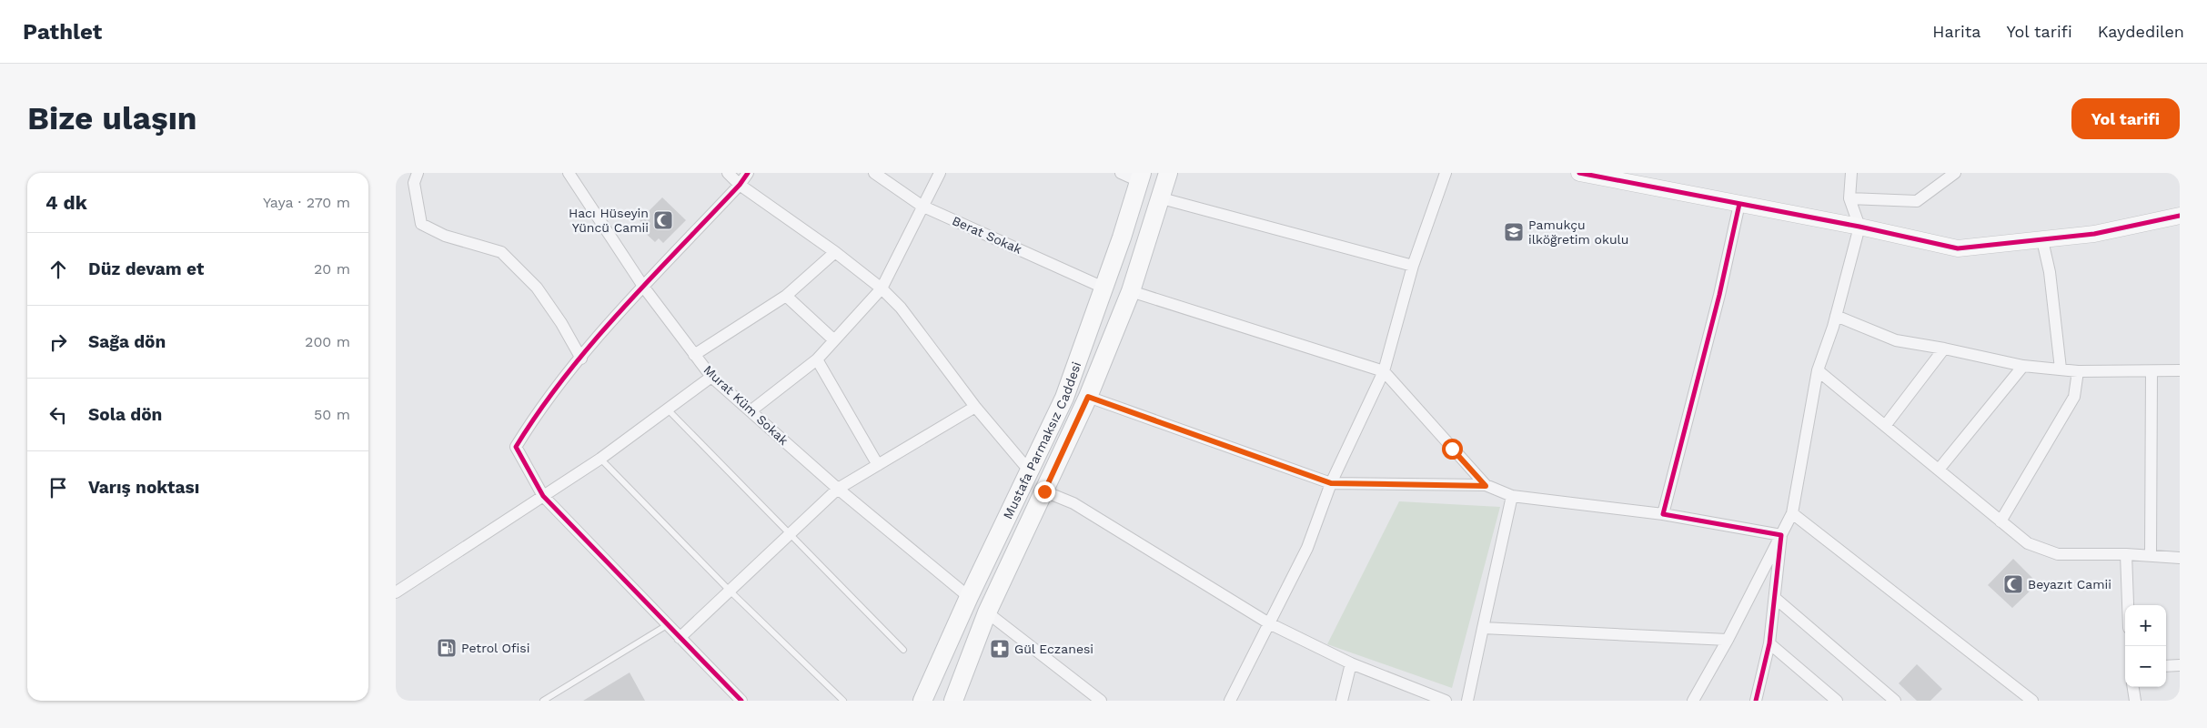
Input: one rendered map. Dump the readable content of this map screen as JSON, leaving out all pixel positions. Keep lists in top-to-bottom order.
{
  "streets": {
    "main road": ["Mustafa Parmaksız Caddesi"],
    "street": ["Berat Sokak", "Murat Küm Sokak"]
  },
  "crossings": [
    ["Berat Sokak", "Mustafa Parmaksız Caddesi"],
    ["Murat Küm Sokak", "Mustafa Parmaksız Caddesi"]
  ],
  "places": {
    "mosque": ["Hacı Hüseyin Yüncü Camii", "Beyazıt Camii"],
    "school or university": ["Pamukçu ilköğretim okulu"],
    "fuel station": ["Petrol Ofisi"],
    "pharmacy": ["Gül Eczanesi"]
  },
  "page": {
    "header": "Pathlet",
    "nav": ["Harita", "Yol tarifi", "Kaydedilen"],
    "buttons": "Yol tarifi",
    "title": "Bize ulaşın",
    "heading": ["4 dk", "Yaya · 270 m"],
    "list": [
      ["Düz devam et", "20 m"],
      ["Sağa dön", "200 m"],
      ["Sola dön", "50 m"],
      "Varış noktası"
    ],
    "map_buttons": ["+", "−"]
  }
}
